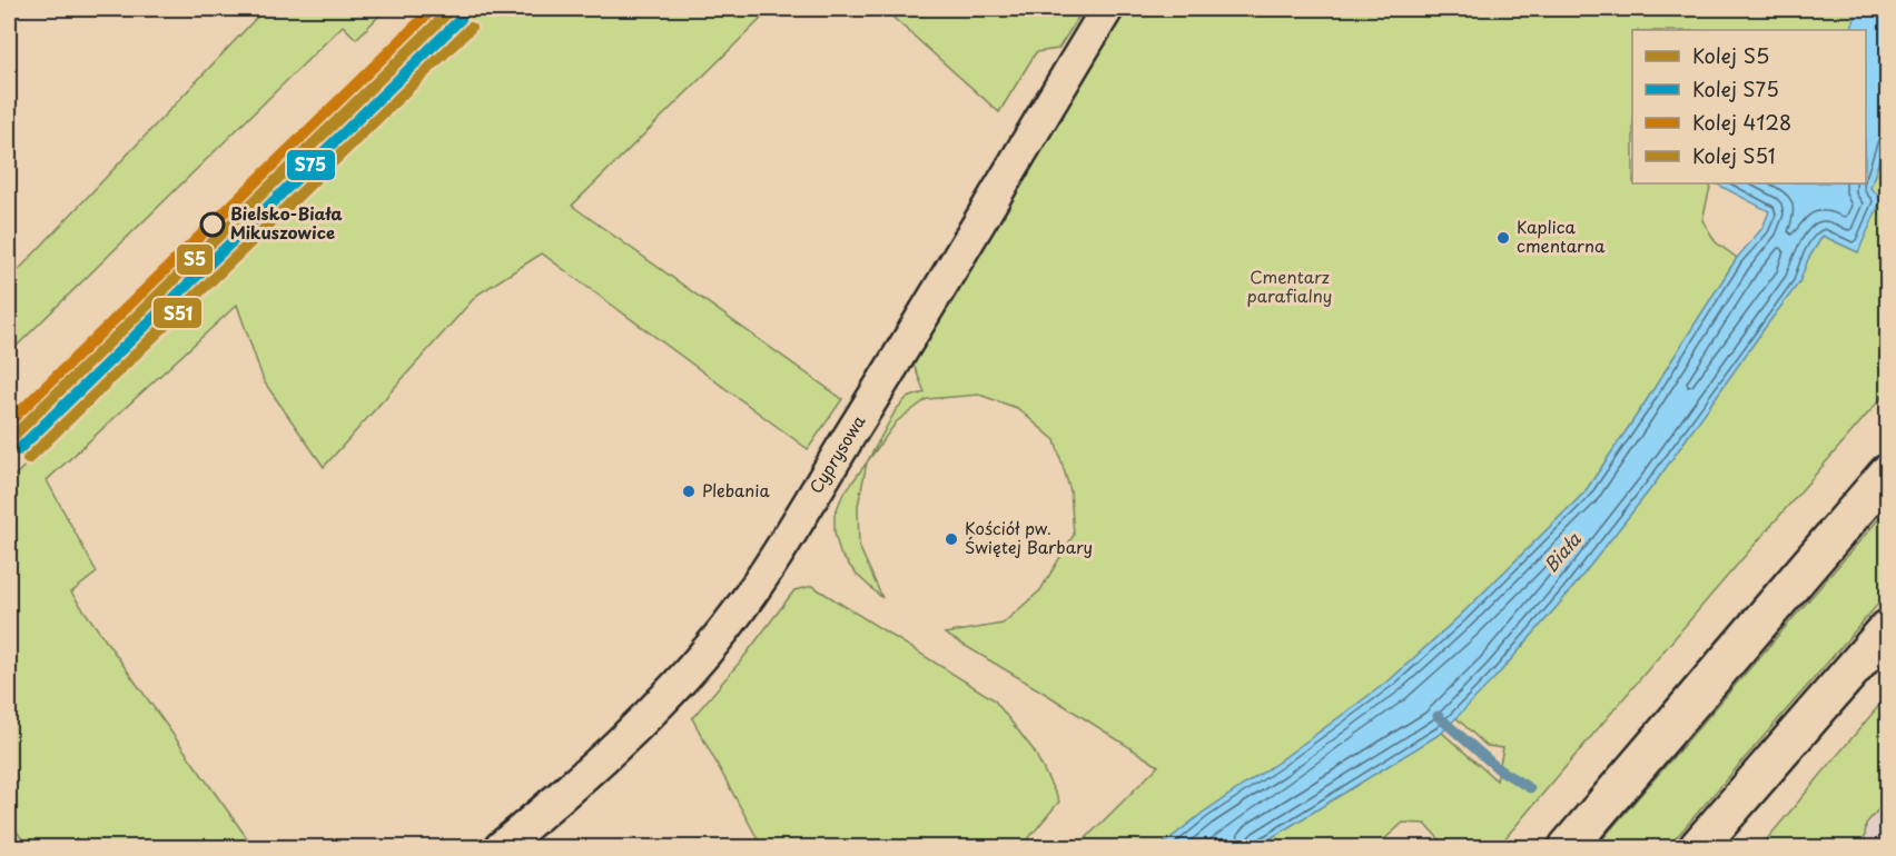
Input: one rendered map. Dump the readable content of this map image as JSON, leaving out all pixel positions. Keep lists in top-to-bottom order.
{
  "streets": {
    "street": ["Cyprysowa"]
  },
  "water": ["Biała"],
  "parks": ["Cmentarz parafialny"],
  "places": [
    "Bielsko-Biała Mikuszowice",
    "Kaplica cmentarna",
    "Plebania",
    "Kościół pw. Świętej Barbary"
  ],
  "lines": [
    "rail line S5",
    "rail line 4128",
    "rail line S75",
    "rail line S51"
  ],
  "legend": [
    "Kolej S5",
    "Kolej S75",
    "Kolej 4128",
    "Kolej S51"
  ]
}
